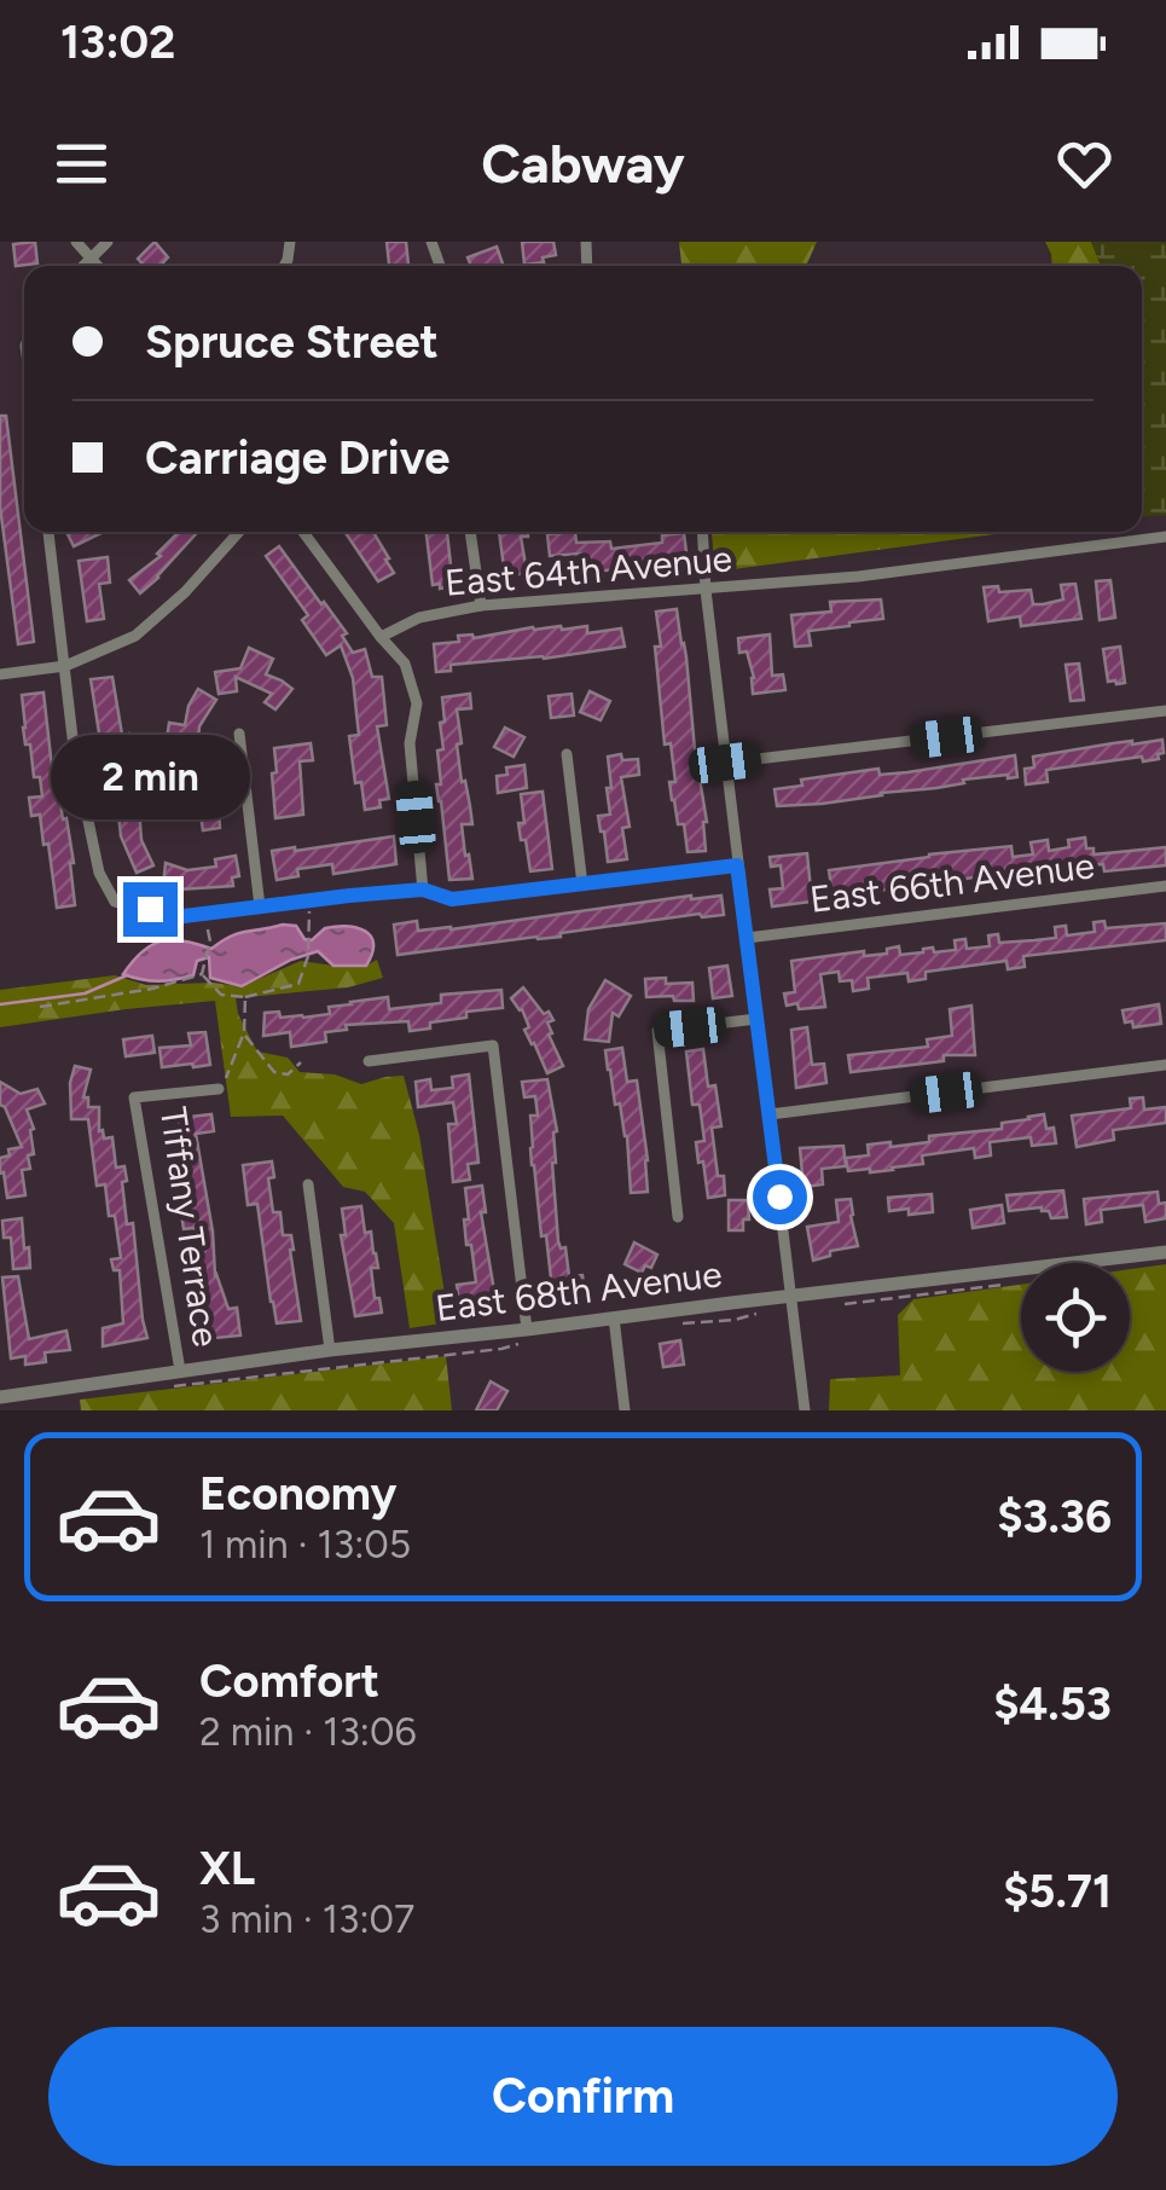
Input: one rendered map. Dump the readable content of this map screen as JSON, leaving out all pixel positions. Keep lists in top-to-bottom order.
{
  "streets": {
    "street": [
      "East 64th Avenue",
      "East 66th Avenue",
      "Tiffany Terrace",
      "East 68th Avenue"
    ]
  },
  "crossings": [
    ["Tiffany Terrace", "East 68th Avenue"]
  ],
  "page": {
    "status": "13:02",
    "header": "Cabway",
    "banner": ["Spruce Street", "Carriage Drive"],
    "bubble": "2 min",
    "list": [
      {
        "name": "Economy",
        "note": "1 min · 13:05",
        "value": "$3.36"
      },
      {
        "name": "Comfort",
        "note": "2 min · 13:06",
        "value": "$4.53"
      },
      {
        "name": "XL",
        "note": "3 min · 13:07",
        "value": "$5.71"
      }
    ],
    "buttons": "Confirm"
  }
}
